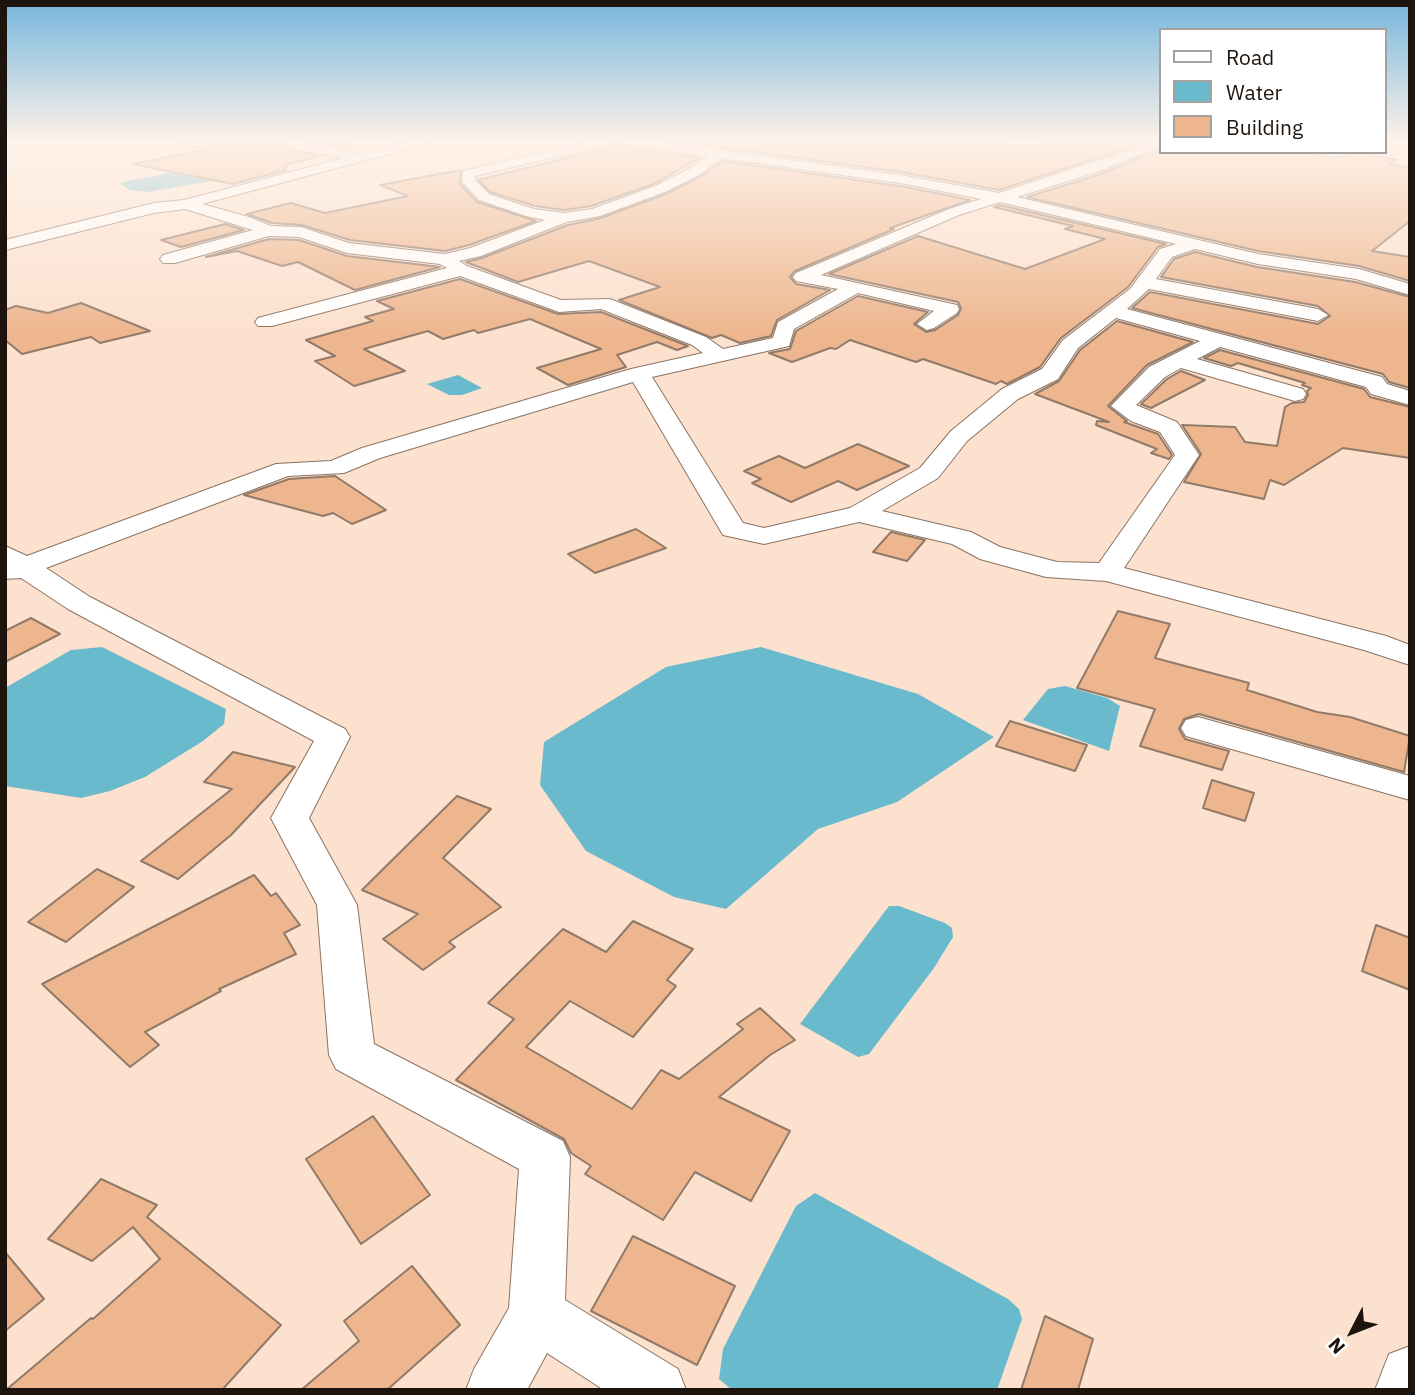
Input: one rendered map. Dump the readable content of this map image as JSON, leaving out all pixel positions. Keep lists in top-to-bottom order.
{
  "legend": ["Road", "Water", "Building"],
  "north": "bottom left"
}
